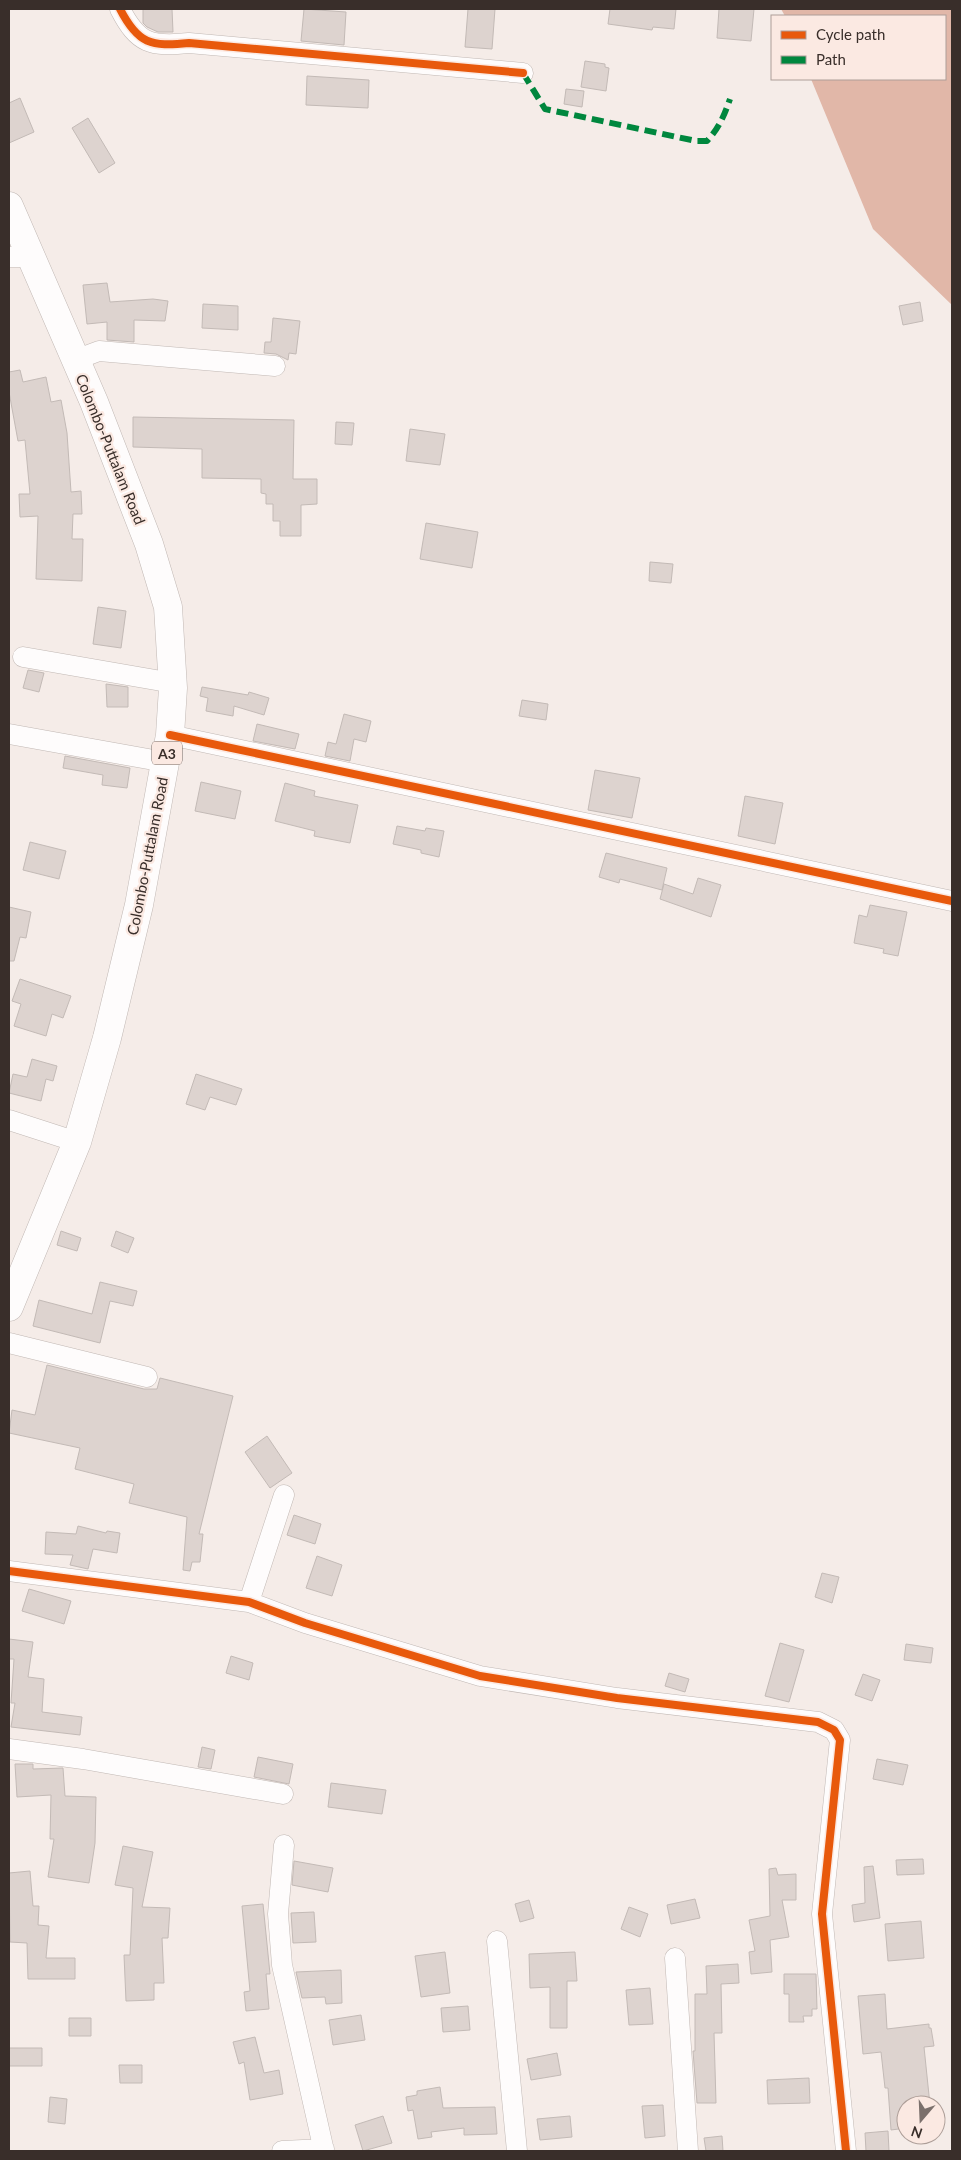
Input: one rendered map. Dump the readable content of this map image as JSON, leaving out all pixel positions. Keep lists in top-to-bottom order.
{
  "streets": {
    "highway": ["Colombo-Puttalam Road", "A3"]
  },
  "legend": ["Cycle path", "Path"],
  "north": "bottom"
}
